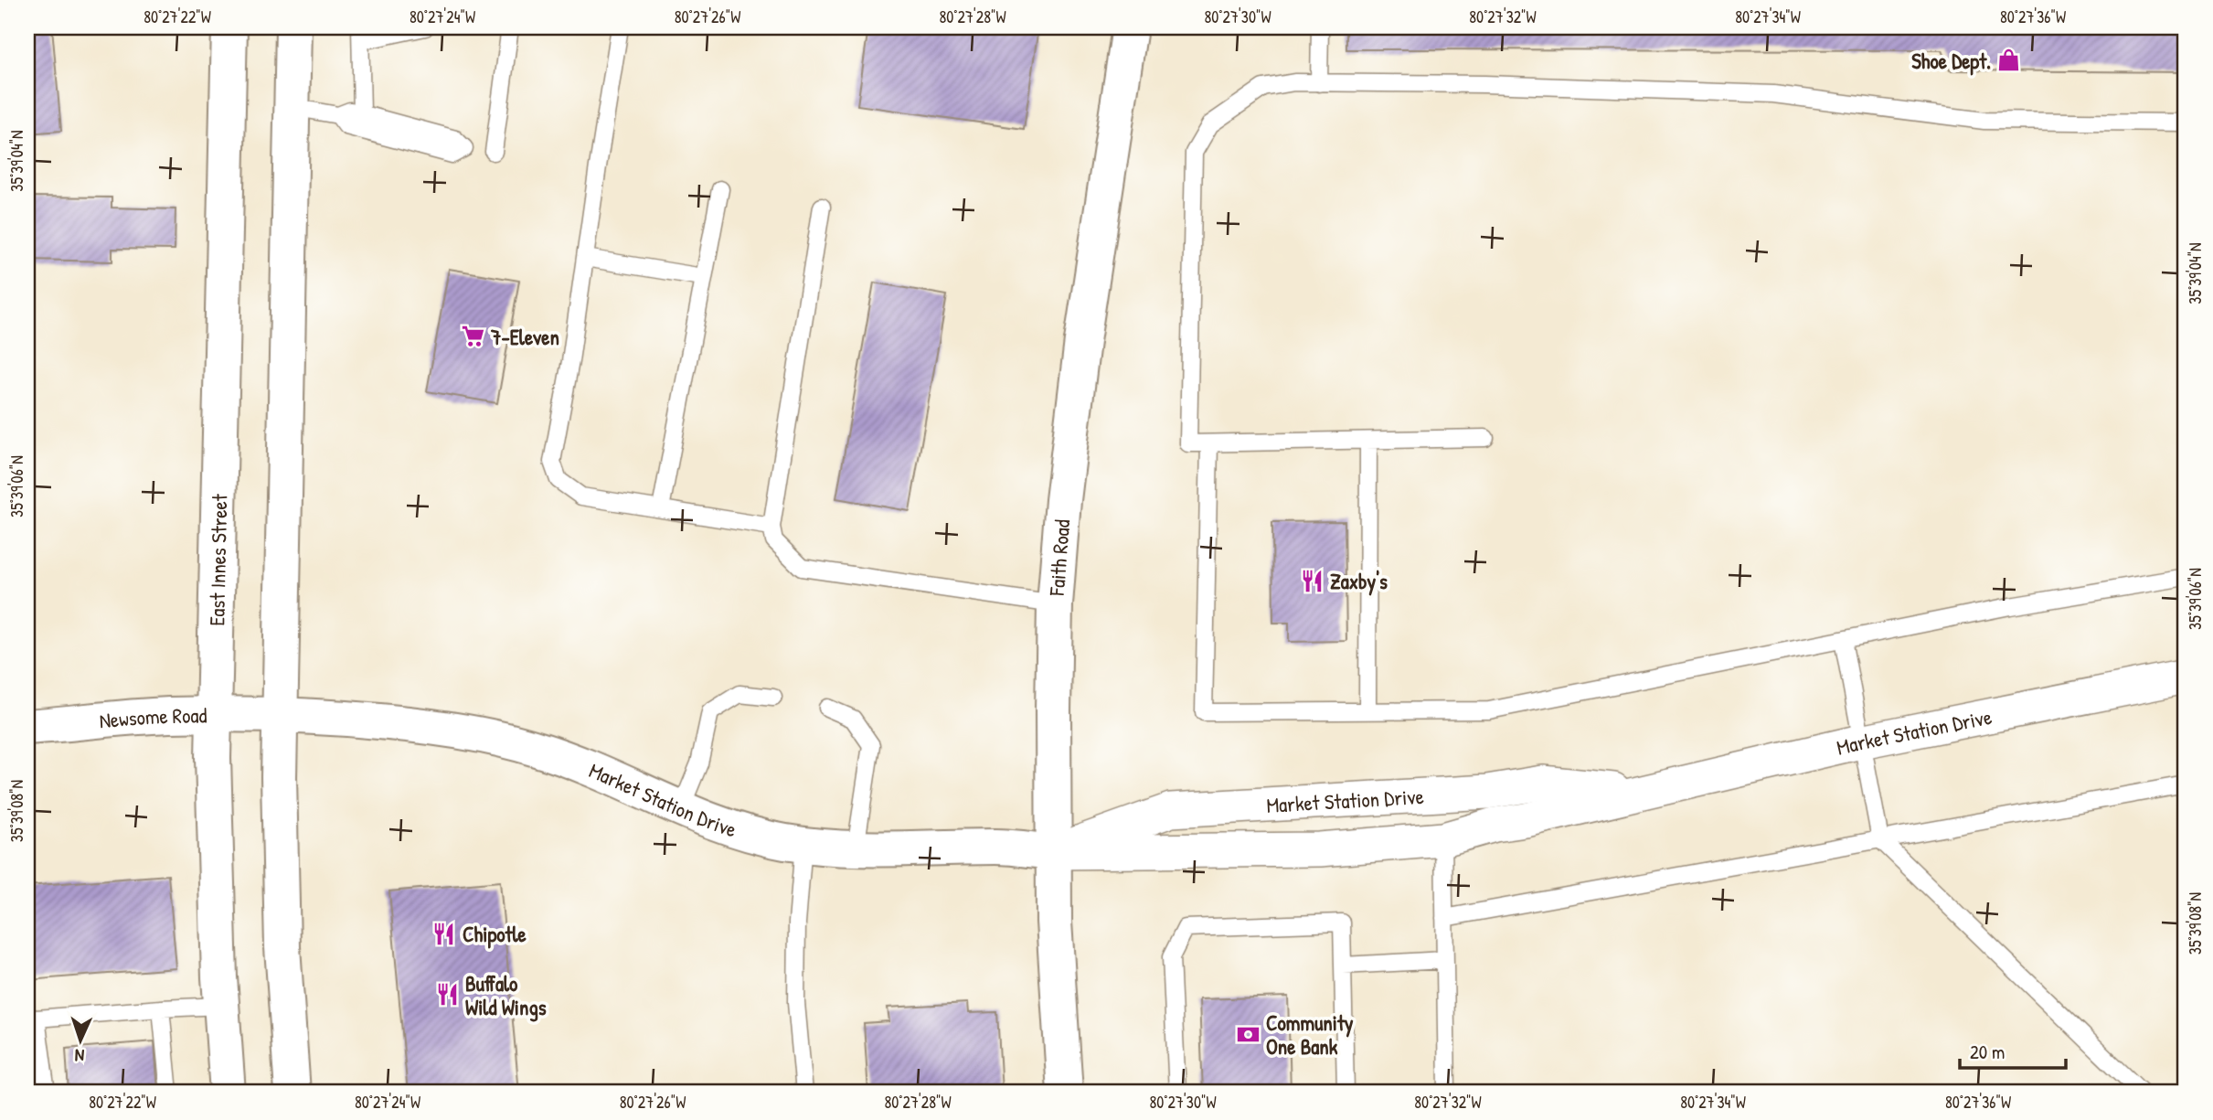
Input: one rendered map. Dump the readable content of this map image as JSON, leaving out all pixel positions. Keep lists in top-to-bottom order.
{
  "streets": {
    "main road": [
      "Faith Road",
      "East Innes Street",
      "Newsome Road",
      "Market Station Drive"
    ]
  },
  "crossings": [
    ["Faith Road", "Market Station Drive"],
    ["East Innes Street", "Newsome Road"],
    ["Newsome Road", "Market Station Drive"]
  ],
  "places": {
    "shop": ["Shoe Dept."],
    "supermarket": ["7-Eleven"],
    "restaurant": ["Zaxby's", "Chipotle", "Buffalo Wild Wings"],
    "bank": ["Community One Bank"]
  },
  "scale_bar": "20 m",
  "north": "bottom",
  "coordinates": [
    "80°27'22\"W",
    "80°27'24\"W",
    "80°27'26\"W",
    "80°27'28\"W",
    "80°27'30\"W",
    "80°27'32\"W",
    "80°27'34\"W",
    "80°27'36\"W",
    "35°39'04\"N",
    "35°39'06\"N",
    "35°39'08\"N"
  ]
}
